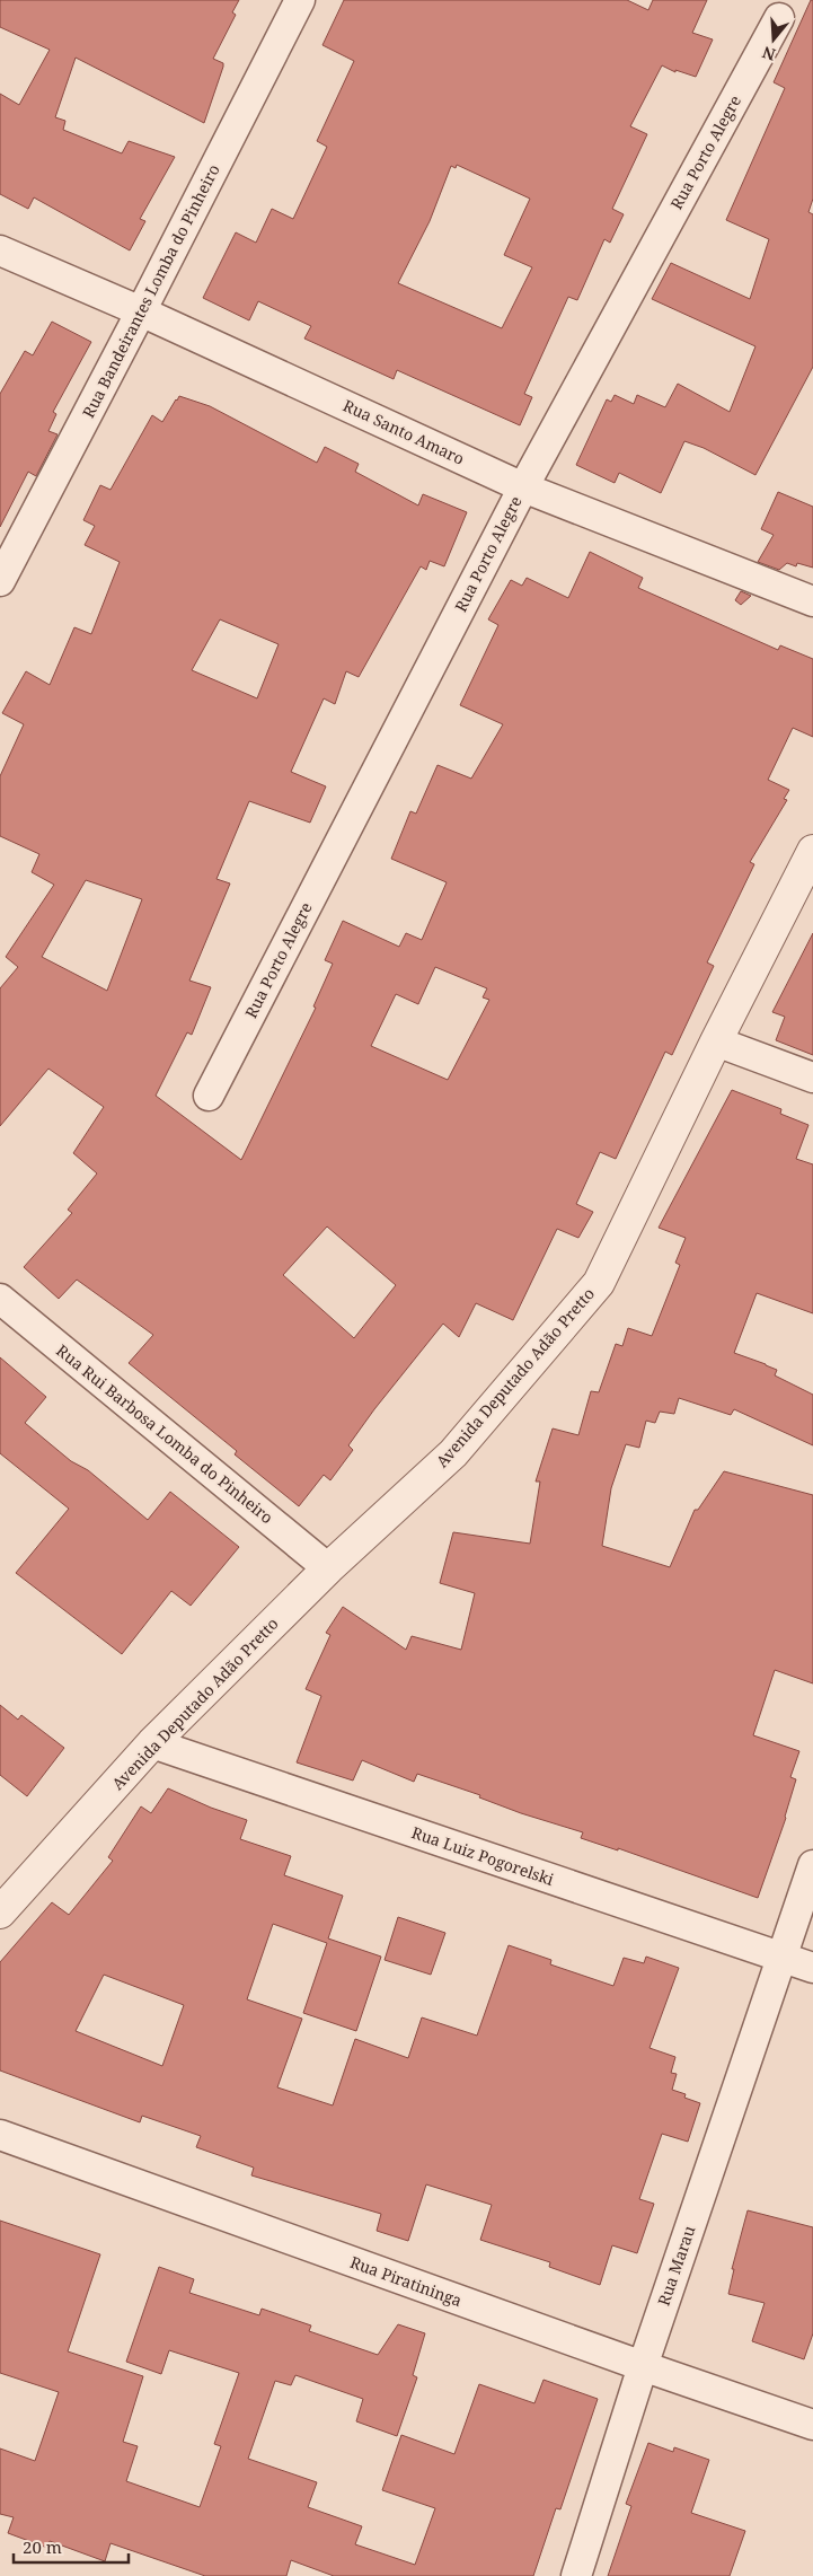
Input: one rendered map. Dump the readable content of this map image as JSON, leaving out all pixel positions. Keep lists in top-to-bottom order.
{
  "streets": {
    "street": [
      "Rua Porto Alegre",
      "Rua Bandeirantes Lomba do Pinheiro",
      "Rua Santo Amaro",
      "Avenida Deputado Adão Pretto",
      "Rua Rui Barbosa Lomba do Pinheiro",
      "Rua Luiz Pogorelski",
      "Rua Marau",
      "Rua Piratininga"
    ]
  },
  "crossings": [
    ["Rua Porto Alegre", "Rua Santo Amaro"],
    ["Rua Bandeirantes Lomba do Pinheiro", "Rua Santo Amaro"],
    ["Avenida Deputado Adão Pretto", "Rua Rui Barbosa Lomba do Pinheiro"],
    ["Avenida Deputado Adão Pretto", "Rua Luiz Pogorelski"],
    ["Rua Luiz Pogorelski", "Rua Marau"],
    ["Rua Marau", "Rua Piratininga"]
  ],
  "scale_bar": "20 m",
  "north": "bottom"
}
